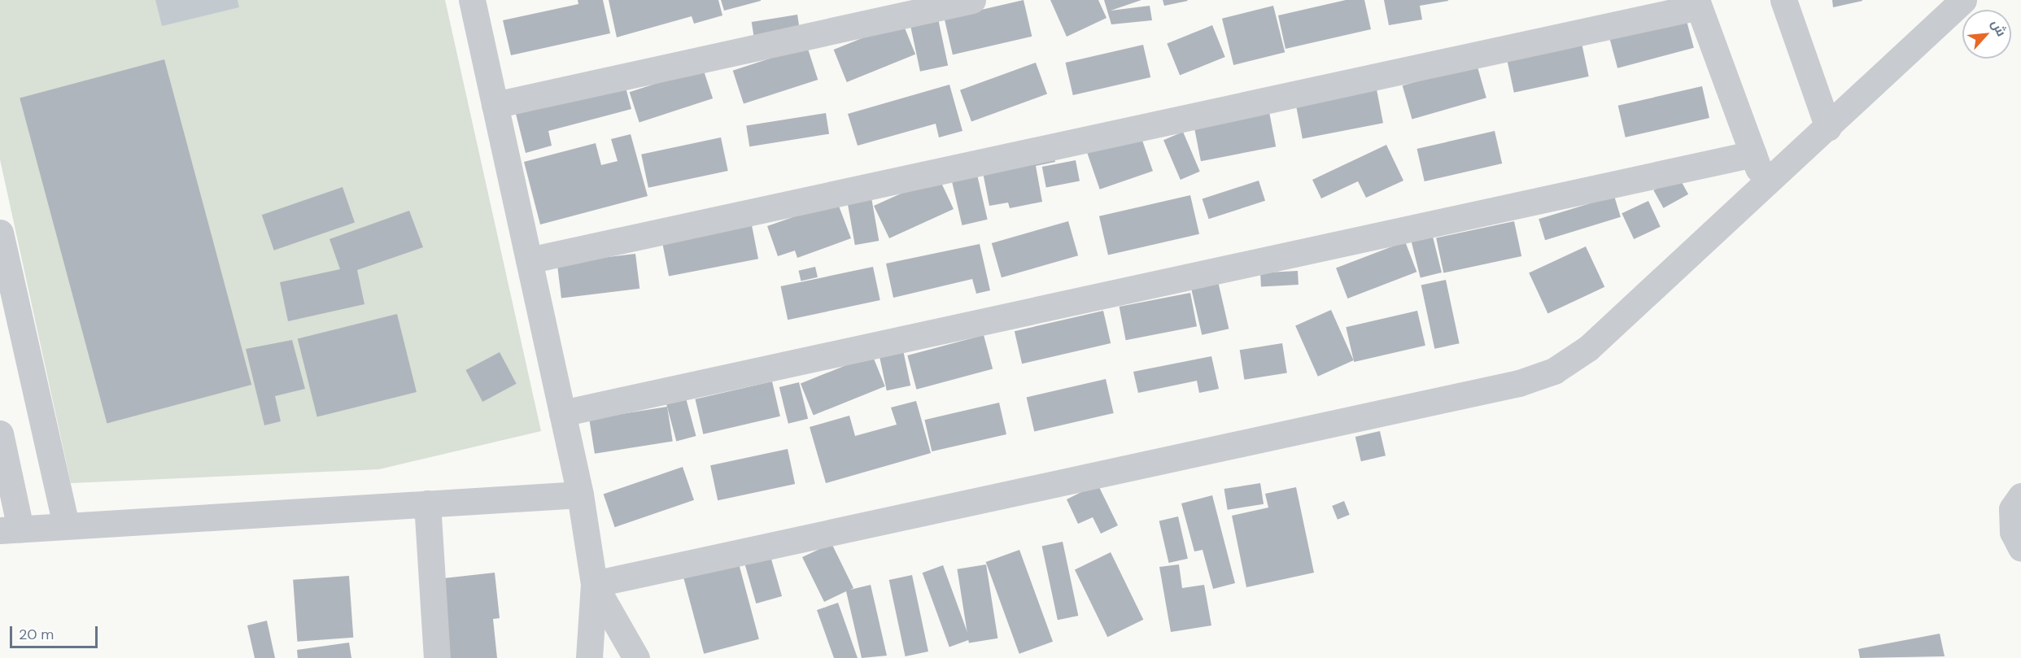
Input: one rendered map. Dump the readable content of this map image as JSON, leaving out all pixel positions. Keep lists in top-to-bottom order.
{
  "scale_bar": "20 m",
  "north": "top right"
}
